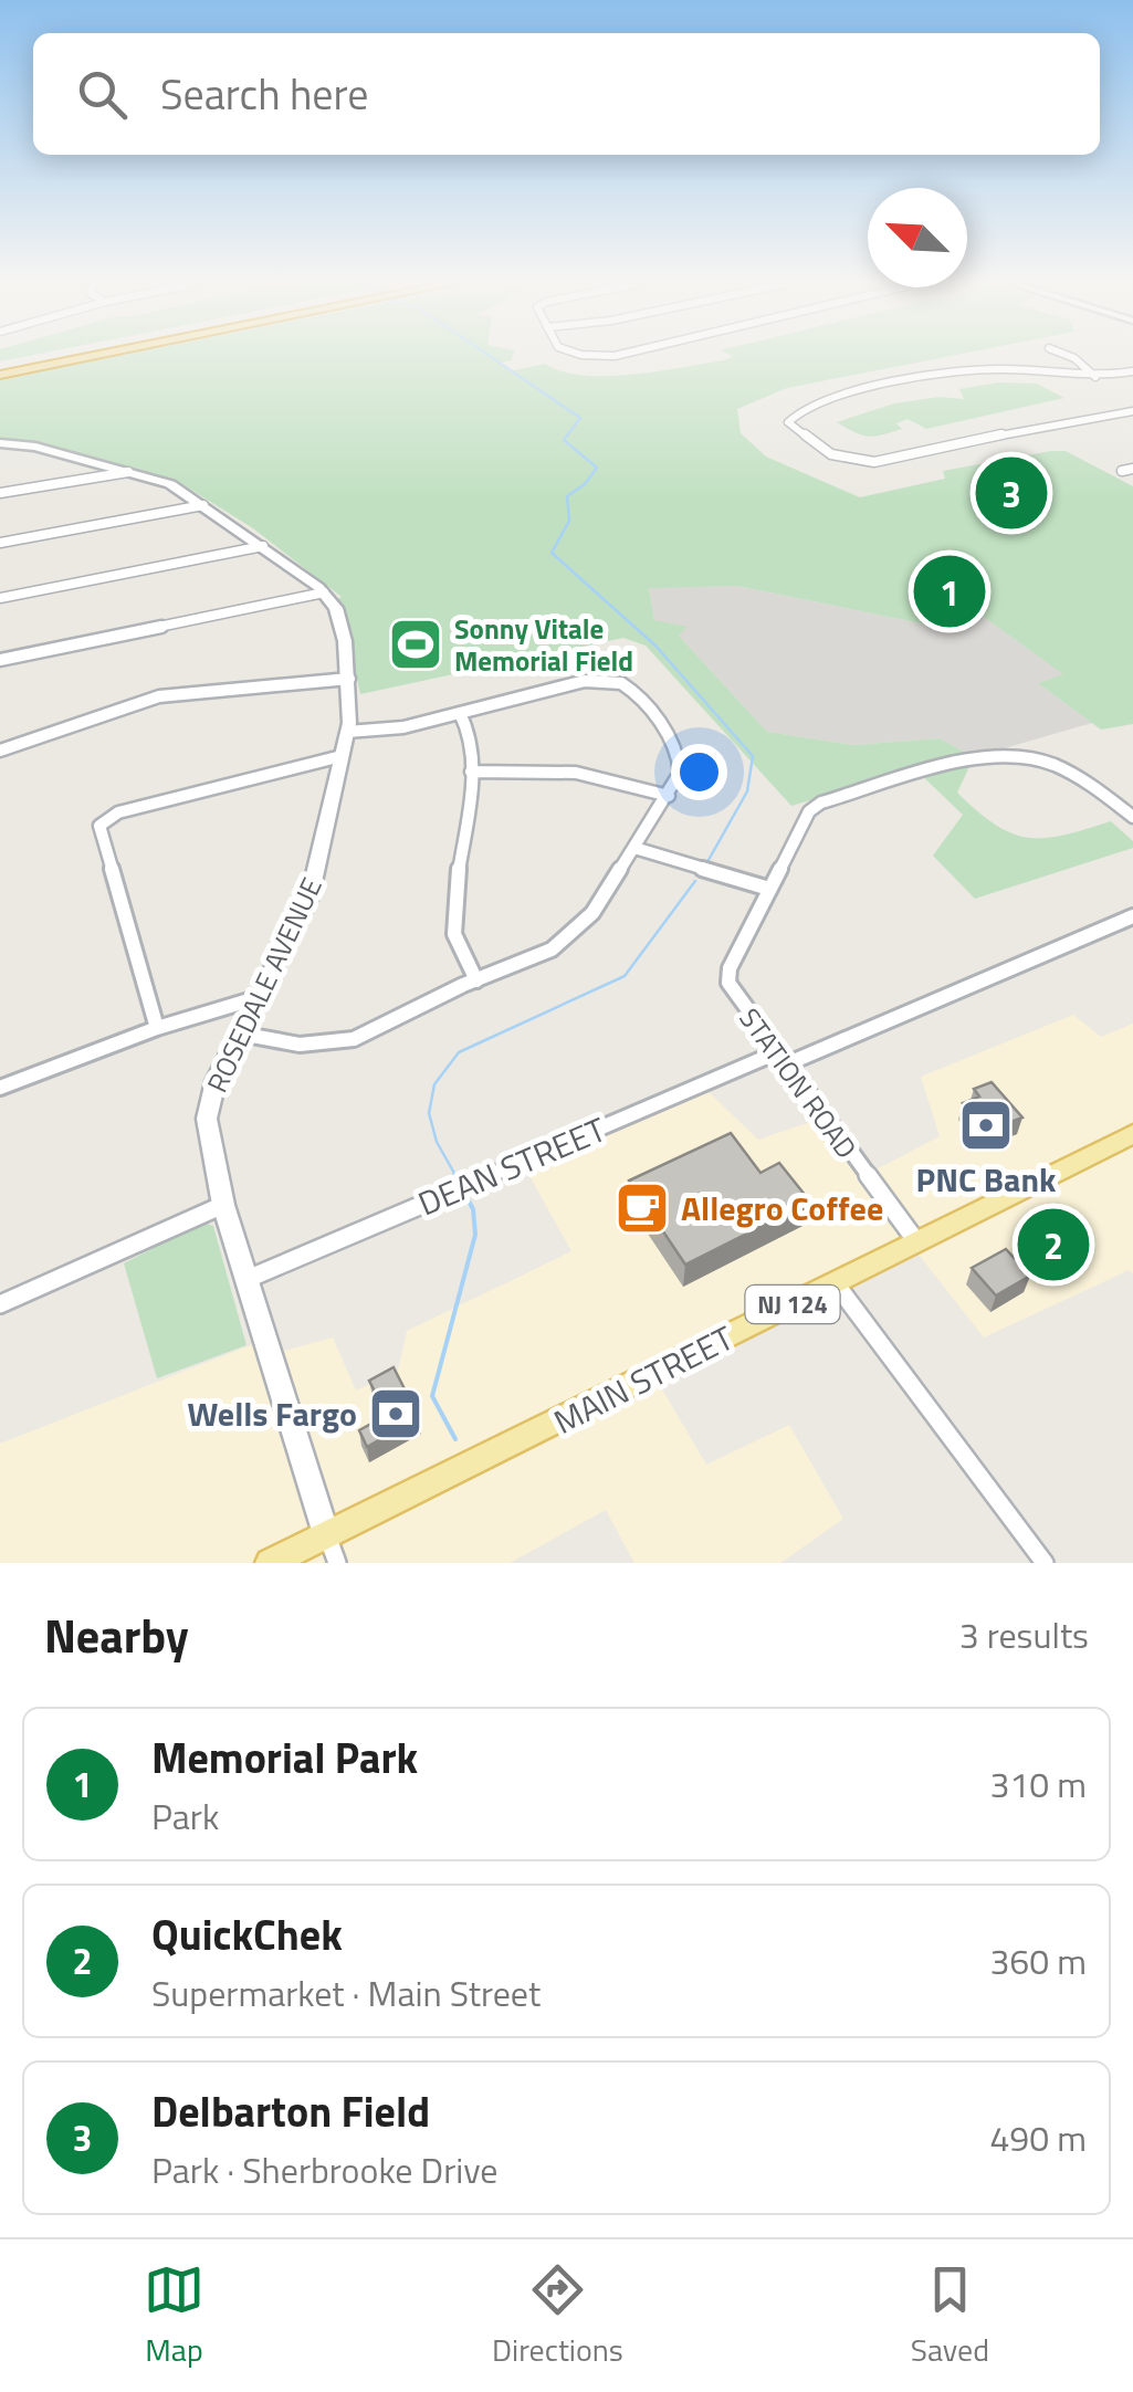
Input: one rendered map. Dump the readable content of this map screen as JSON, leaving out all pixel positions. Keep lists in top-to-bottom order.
{
  "streets": {
    "main road": ["NJ 124", "MAIN STREET"],
    "street": ["ROSEDALE AVENUE", "STATION ROAD", "DEAN STREET"]
  },
  "crossings": [
    ["ROSEDALE AVENUE", "DEAN STREET"],
    ["ROSEDALE AVENUE", "MAIN STREET"],
    ["STATION ROAD", "DEAN STREET"],
    ["STATION ROAD", "MAIN STREET"]
  ],
  "places": {
    "sports": ["Sonny Vitale Memorial Field"],
    "bank": ["PNC Bank", "Wells Fargo"],
    "cafe": ["Allegro Coffee"]
  },
  "north": "top left",
  "page": {
    "search": "Search here",
    "pins": ["3", "1", "2"],
    "heading": ["Nearby", "3 results"],
    "list": [
      {
        "mark": "1",
        "name": "Memorial Park",
        "note": "Park",
        "value": "310 m"
      },
      {
        "mark": "2",
        "name": "QuickChek",
        "note": "Supermarket · Main Street",
        "value": "360 m"
      },
      {
        "mark": "3",
        "name": "Delbarton Field",
        "note": "Park · Sherbrooke Drive",
        "value": "490 m"
      }
    ],
    "nav": ["Map", "Directions", "Saved"]
  }
}
